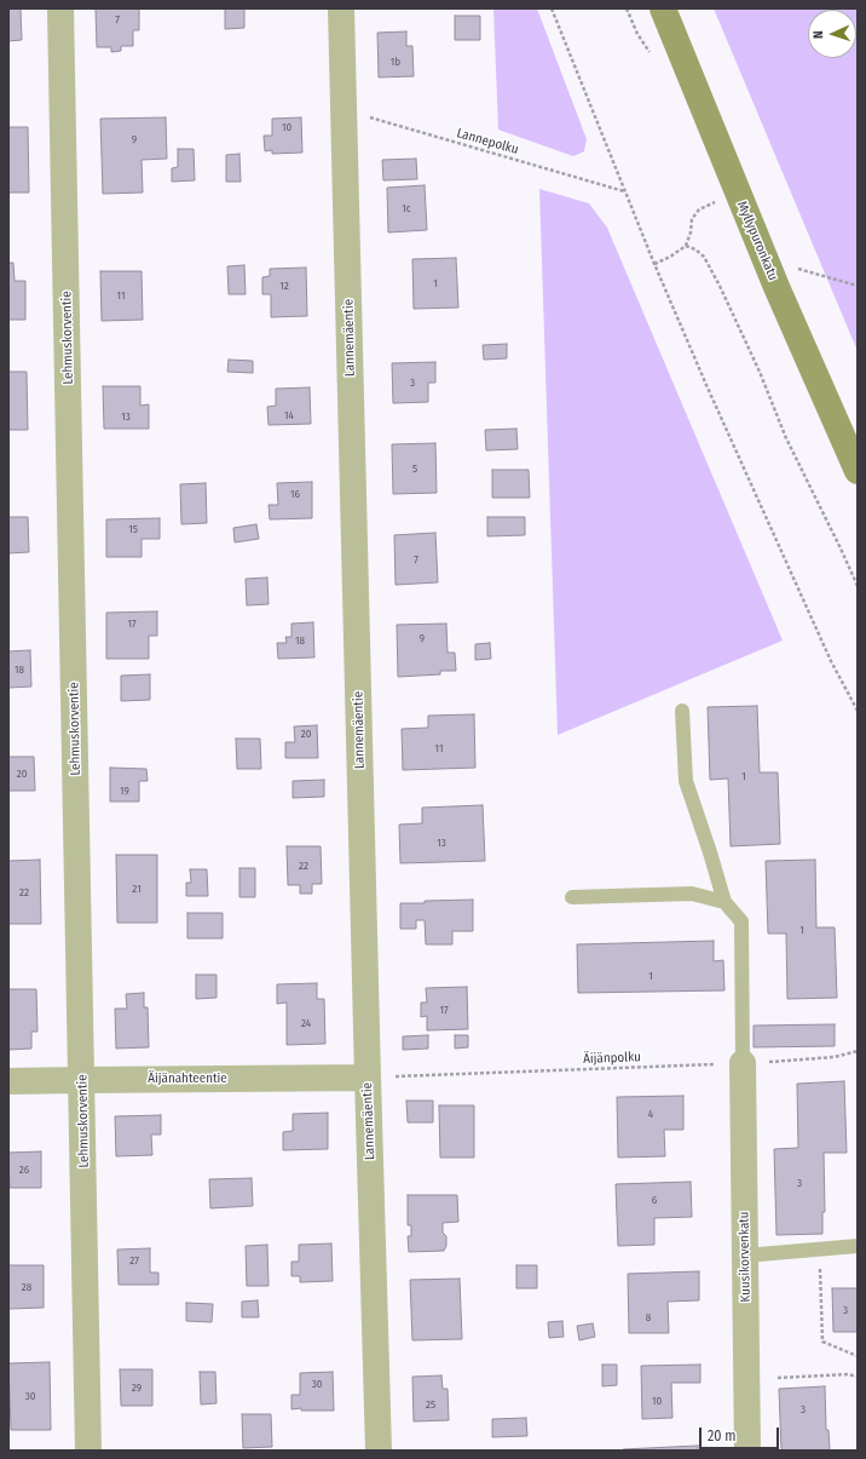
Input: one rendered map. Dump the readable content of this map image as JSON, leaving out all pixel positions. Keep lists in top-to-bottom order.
{
  "streets": {
    "main road": ["Myllypuronkatu"],
    "street": [
      "Lehmuskorventie",
      "Lannemäentie",
      "Äijänahteentie",
      "Kuusikorvenkatu"
    ],
    "path": ["Lannepolku", "Äijänpolku"]
  },
  "crossings": [
    ["Lannepolku", "Lannemäentie"],
    ["Lehmuskorventie", "Äijänahteentie"],
    ["Lannemäentie", "Äijänpolku"],
    ["Lannemäentie", "Äijänahteentie"],
    ["Äijänpolku", "Äijänahteentie"],
    ["Äijänpolku", "Kuusikorvenkatu"]
  ],
  "house_numbers": [
    "7",
    "1b",
    "10",
    "9",
    "1c",
    "1",
    "12",
    "11",
    "3",
    "14",
    "13",
    "5",
    "16",
    "15",
    "7",
    "17",
    "9",
    "18",
    "18",
    "20",
    "11",
    "20",
    "1",
    "19",
    "13",
    "22",
    "21",
    "22",
    "1",
    "1",
    "17",
    "24",
    "4",
    "26",
    "3",
    "6",
    "27",
    "28",
    "3",
    "8",
    "30",
    "29",
    "30",
    "10",
    "25",
    "3"
  ],
  "scale_bar": "20 m",
  "north": "left"
}
